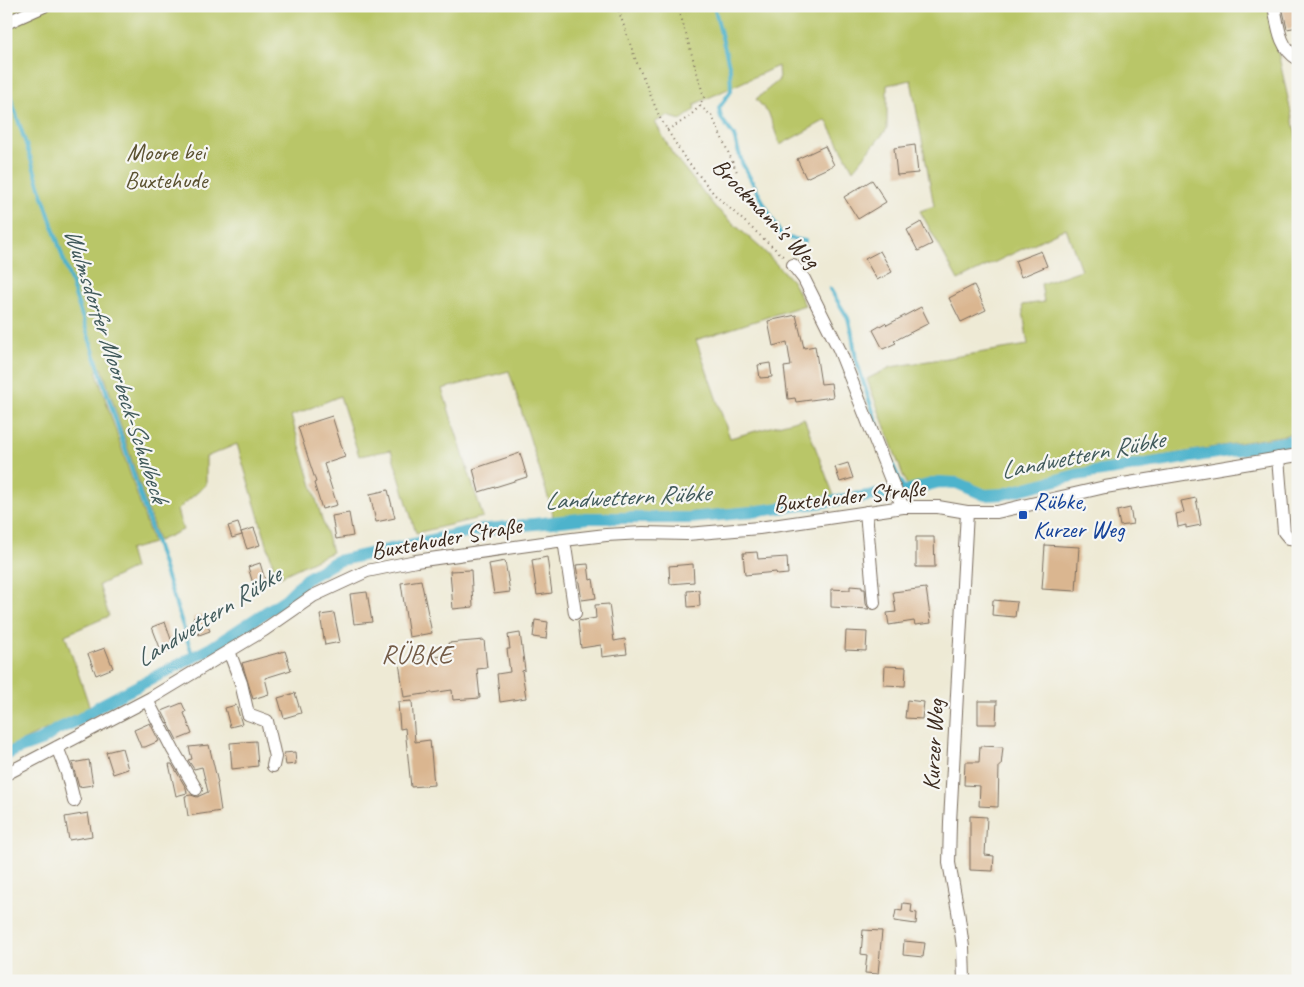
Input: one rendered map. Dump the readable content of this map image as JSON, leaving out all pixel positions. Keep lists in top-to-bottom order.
{
  "streets": {
    "street": ["Brockmann's Weg", "Buxtehuder Straße", "Kurzer Weg"]
  },
  "crossings": [
    ["Brockmann's Weg", "Buxtehuder Straße"],
    ["Buxtehuder Straße", "Kurzer Weg"]
  ],
  "districts": ["RÜBKE"],
  "water": ["Wulmsdorfer Moorbeck-Schulbeck", "Landwettern Rübke"],
  "parks": ["Moore bei Buxtehude"],
  "places": {
    "transit": ["Rübke, Kurzer Weg"]
  }
}
